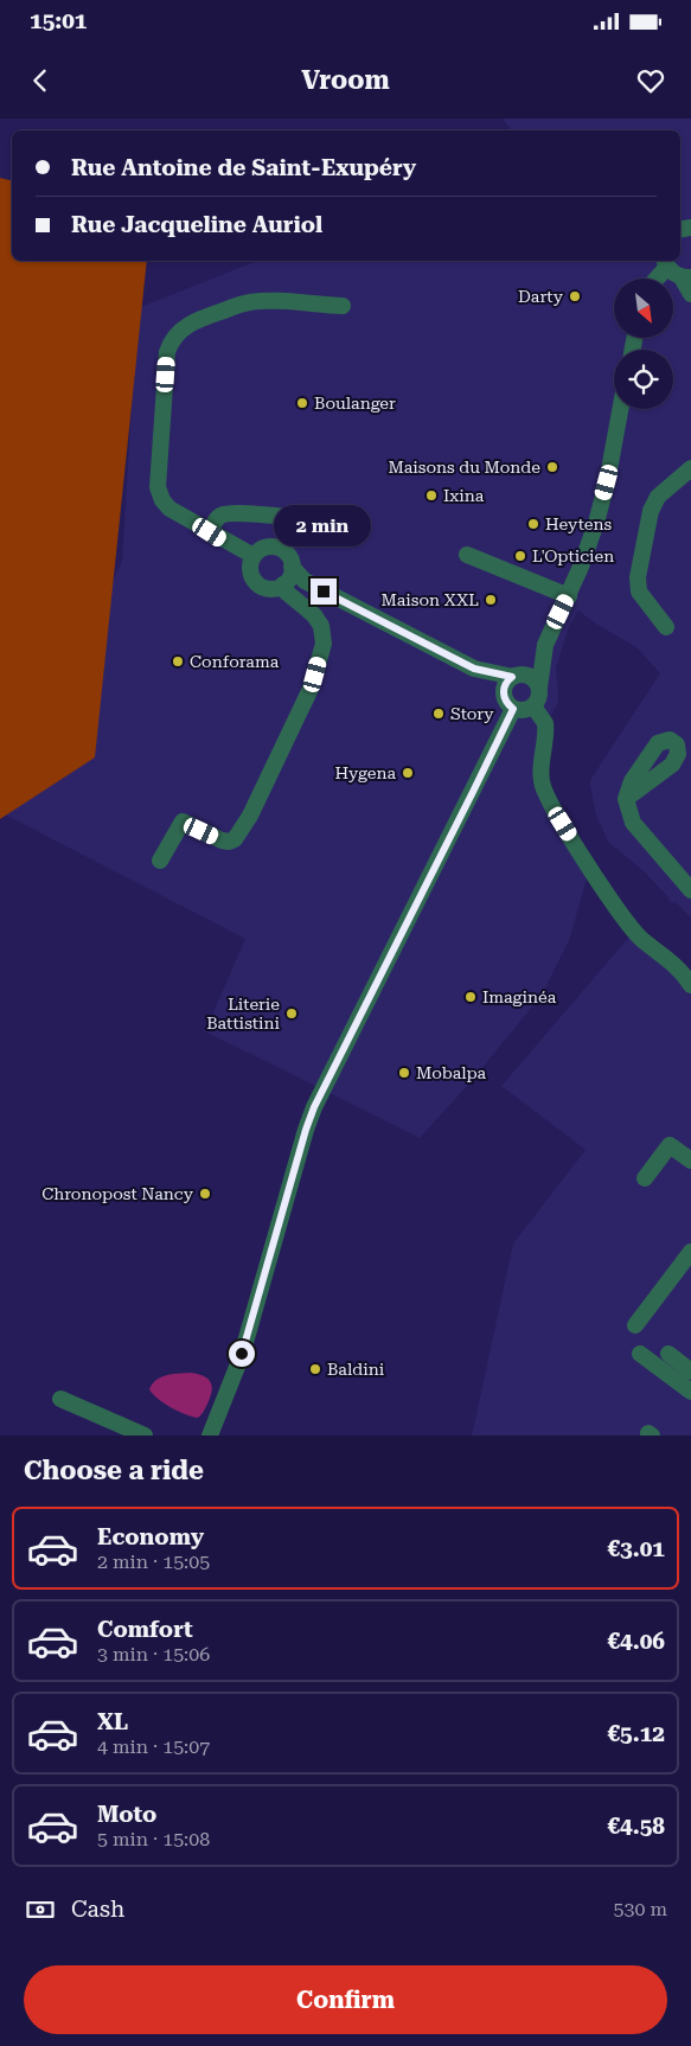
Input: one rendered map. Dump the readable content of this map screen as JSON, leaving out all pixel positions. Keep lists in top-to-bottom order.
{
  "places": [
    "Darty",
    "Boulanger",
    "Maisons du Monde",
    "Ixina",
    "Heytens",
    "L'Opticien",
    "Maison XXL",
    "Conforama",
    "Story",
    "Hygena",
    "Imaginéa",
    "Literie Battistini",
    "Mobalpa",
    "Chronopost Nancy",
    "Baldini"
  ],
  "north": "bottom right",
  "page": {
    "status": "15:01",
    "header": "Vroom",
    "banner": ["Rue Antoine de Saint-Exupéry", "Rue Jacqueline Auriol"],
    "bubble": "2 min",
    "heading": "Choose a ride",
    "list": [
      {
        "name": "Economy",
        "note": "2 min · 15:05",
        "value": "€3.01"
      },
      {
        "name": "Comfort",
        "note": "3 min · 15:06",
        "value": "€4.06"
      },
      {
        "name": "XL",
        "note": "4 min · 15:07",
        "value": "€5.12"
      },
      {
        "name": "Moto",
        "note": "5 min · 15:08",
        "value": "€4.58"
      }
    ],
    "pay": ["Cash", "530 m"],
    "buttons": "Confirm"
  }
}
